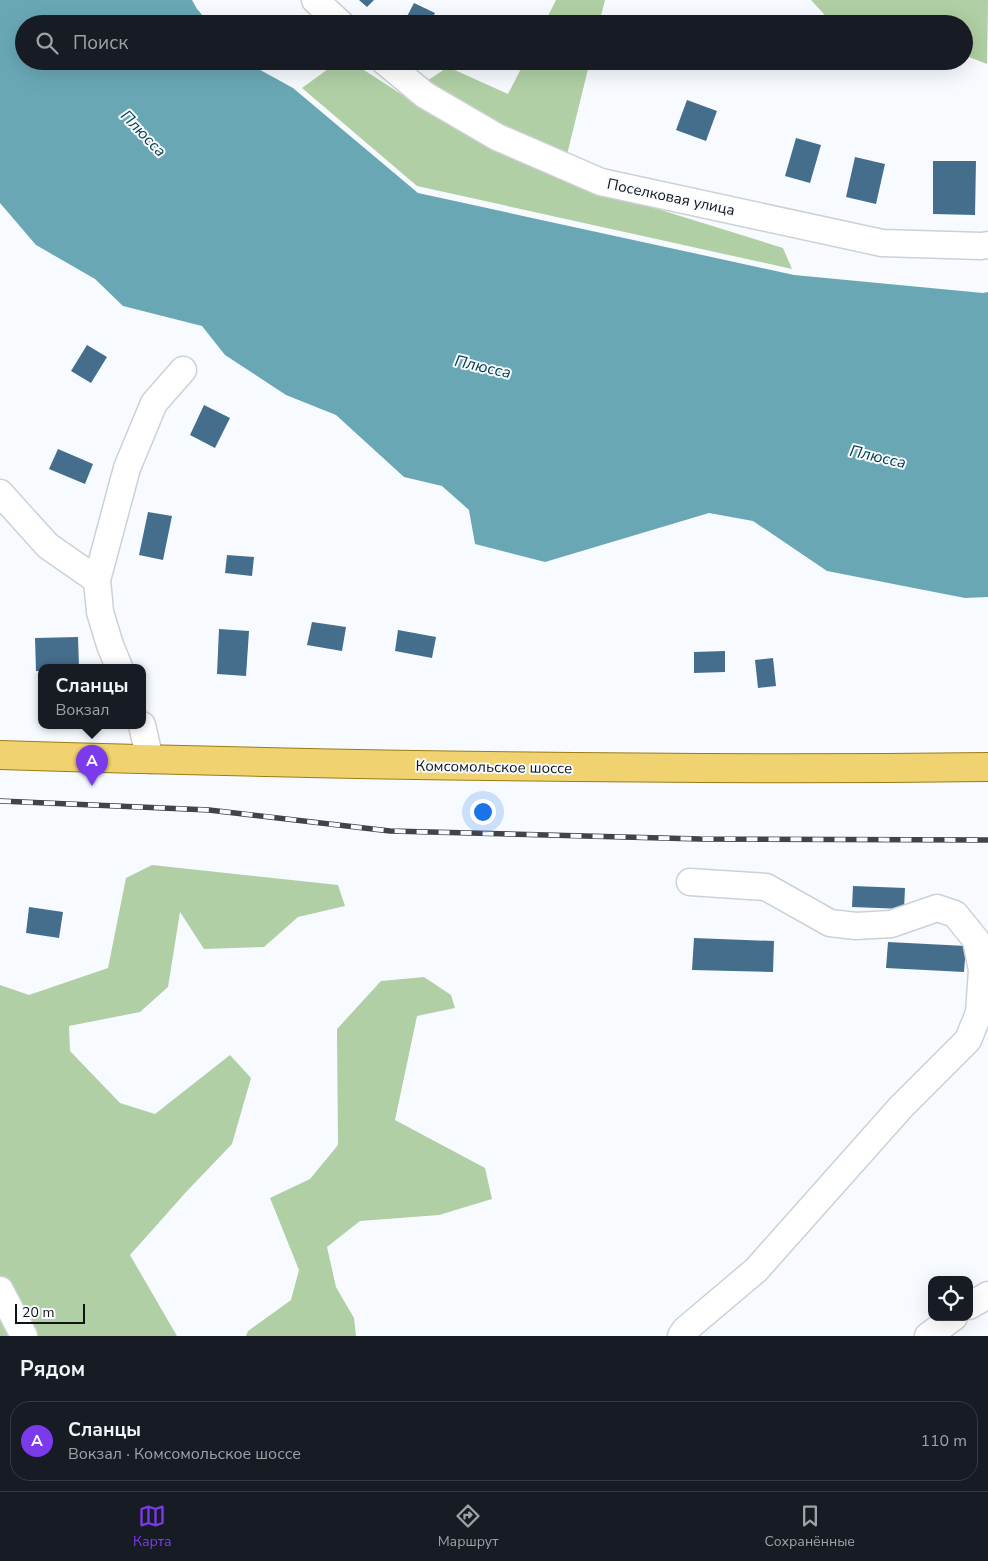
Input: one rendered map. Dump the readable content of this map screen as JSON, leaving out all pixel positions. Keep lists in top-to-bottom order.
{
  "streets": {
    "main road": ["Комсомольское шоссе"],
    "street": ["Поселковая улица"]
  },
  "water": ["Плюсса"],
  "scale_bar": "20 m",
  "page": {
    "search": "Поиск",
    "popup": ["Сланцы", "Вокзал"],
    "pins": "A",
    "scale": "20 m",
    "heading": "Рядом",
    "list": [
      {
        "mark": "A",
        "name": "Сланцы",
        "note": "Вокзал · Комсомольское шоссе",
        "value": "110 m"
      }
    ],
    "nav": ["Карта", "Маршрут", "Сохранённые"]
  }
}
